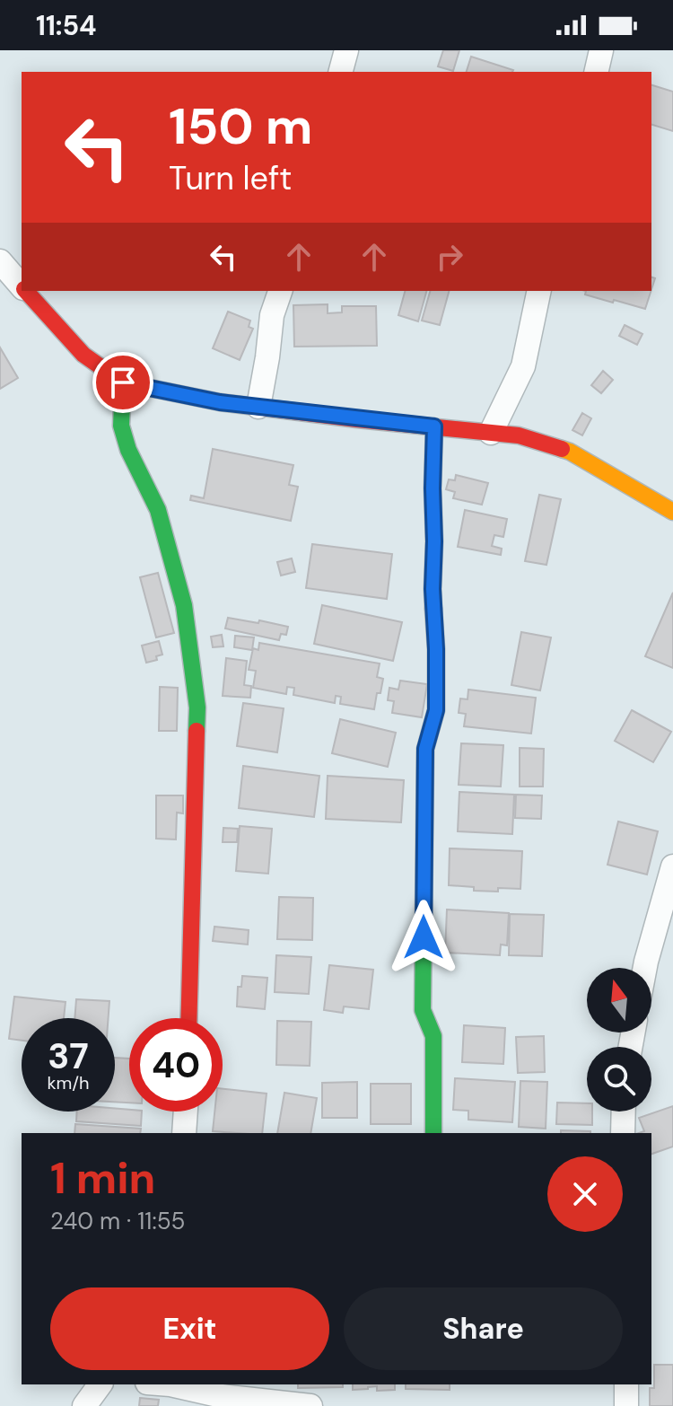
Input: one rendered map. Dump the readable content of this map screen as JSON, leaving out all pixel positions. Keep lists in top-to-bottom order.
{
  "north": "top",
  "page": {
    "status": "11:54",
    "turn": ["150 m", "Turn left"],
    "speed": "37 km/h",
    "limit": "40",
    "heading": ["1 min", "240 m · 11:55"],
    "buttons": ["Exit", "Share"]
  }
}
